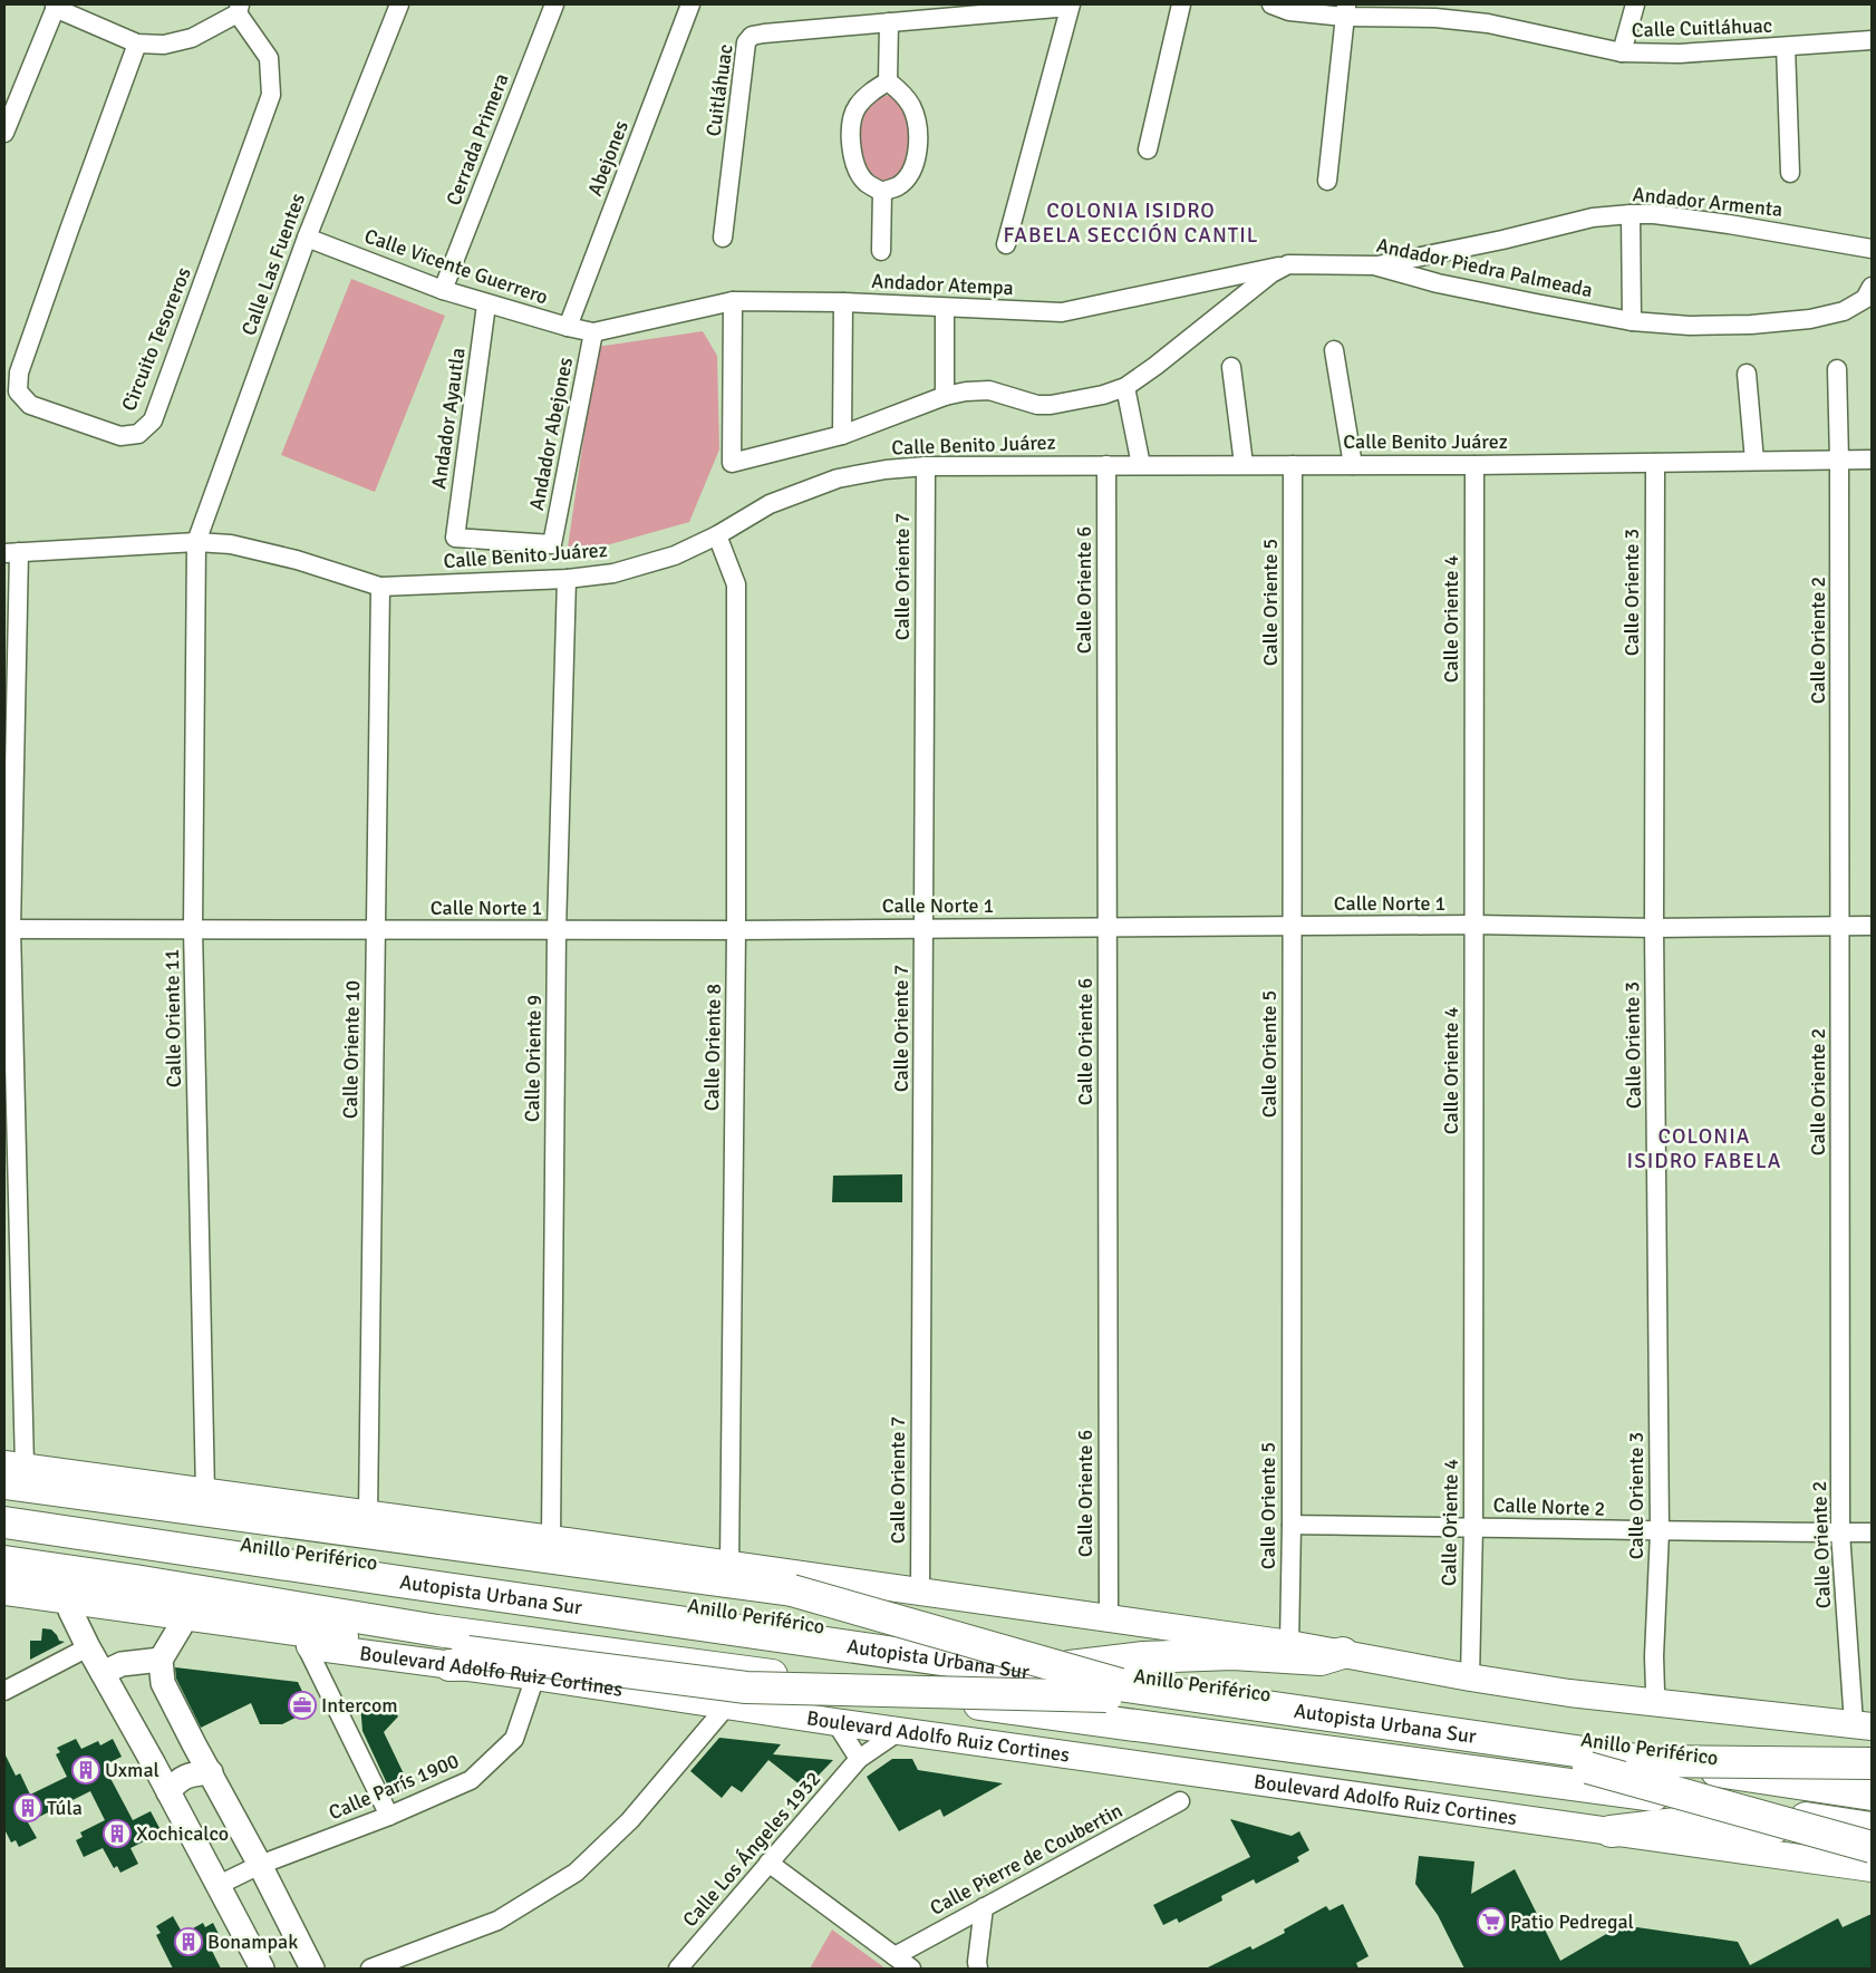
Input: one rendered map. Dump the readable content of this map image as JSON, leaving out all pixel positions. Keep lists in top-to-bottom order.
{
  "streets": {
    "highway": ["Anillo Periférico", "Autopista Urbana Sur"],
    "main road": ["Boulevard Adolfo Ruiz Cortines"],
    "street": [
      "Calle Cuitláhuac",
      "Cuitláhuac",
      "Cerrada Primera",
      "Abejones",
      "Andador Armenta",
      "Calle Las Fuentes",
      "Calle Vicente Guerrero",
      "Andador Piedra Palmeada",
      "Andador Atempa",
      "Circuito Tesoreros",
      "Andador Ayautla",
      "Andador Abejones",
      "Calle Benito Juárez",
      "Calle Oriente 7",
      "Calle Oriente 6",
      "Calle Oriente 3",
      "Calle Oriente 5",
      "Calle Oriente 4",
      "Calle Oriente 2",
      "Calle Norte 1",
      "Calle Oriente 11",
      "Calle Oriente 8",
      "Calle Oriente 10",
      "Calle Oriente 9",
      "Calle Norte 2",
      "Calle París 1900",
      "Calle Los Ángeles 1932",
      "Calle Pierre de Coubertin"
    ]
  },
  "crossings": [
    ["Cerrada Primera", "Calle Vicente Guerrero"],
    ["Abejones", "Calle Vicente Guerrero"],
    ["Andador Armenta", "Andador Piedra Palmeada"],
    ["Calle Las Fuentes", "Calle Vicente Guerrero"],
    ["Calle Las Fuentes", "Calle Benito Juárez"],
    ["Calle Las Fuentes", "Calle Oriente 11"],
    ["Calle Vicente Guerrero", "Andador Atempa"],
    ["Calle Vicente Guerrero", "Andador Ayautla"],
    ["Calle Vicente Guerrero", "Andador Abejones"],
    ["Andador Piedra Palmeada", "Andador Atempa"],
    ["Andador Atempa", "Andador Abejones"],
    ["Andador Ayautla", "Andador Abejones"],
    ["Calle Benito Juárez", "Calle Oriente 7"],
    ["Calle Benito Juárez", "Calle Oriente 6"],
    ["Calle Benito Juárez", "Calle Oriente 3"],
    ["Calle Benito Juárez", "Calle Oriente 5"],
    ["Calle Benito Juárez", "Calle Oriente 4"],
    ["Calle Benito Juárez", "Calle Oriente 2"],
    ["Calle Benito Juárez", "Calle Oriente 11"],
    ["Calle Benito Juárez", "Calle Oriente 8"],
    ["Calle Benito Juárez", "Calle Oriente 10"],
    ["Calle Benito Juárez", "Calle Oriente 9"],
    ["Calle Oriente 7", "Calle Norte 1"],
    ["Calle Oriente 6", "Calle Norte 1"],
    ["Calle Oriente 3", "Calle Norte 1"],
    ["Calle Oriente 3", "Calle Norte 2"],
    ["Calle Oriente 5", "Calle Norte 1"],
    ["Calle Oriente 5", "Calle Norte 2"],
    ["Calle Oriente 4", "Calle Norte 1"],
    ["Calle Oriente 4", "Calle Norte 2"],
    ["Calle Oriente 2", "Calle Norte 1"],
    ["Calle Oriente 2", "Calle Norte 2"],
    ["Calle Norte 1", "Calle Oriente 11"],
    ["Calle Norte 1", "Calle Oriente 8"],
    ["Calle Norte 1", "Calle Oriente 10"],
    ["Calle Norte 1", "Calle Oriente 9"],
    ["Boulevard Adolfo Ruiz Cortines", "Calle París 1900"],
    ["Boulevard Adolfo Ruiz Cortines", "Calle Los Ángeles 1932"]
  ],
  "districts": ["COLONIA ISIDRO FABELA SECCIÓN CANTIL", "COLONIA ISIDRO FABELA"],
  "places": {
    "office": ["Intercom"],
    "building": [
      "Uxmal",
      "Túla",
      "Xochicalco",
      "Bonampak"
    ],
    "supermarket": ["Patio Pedregal"]
  }
}
